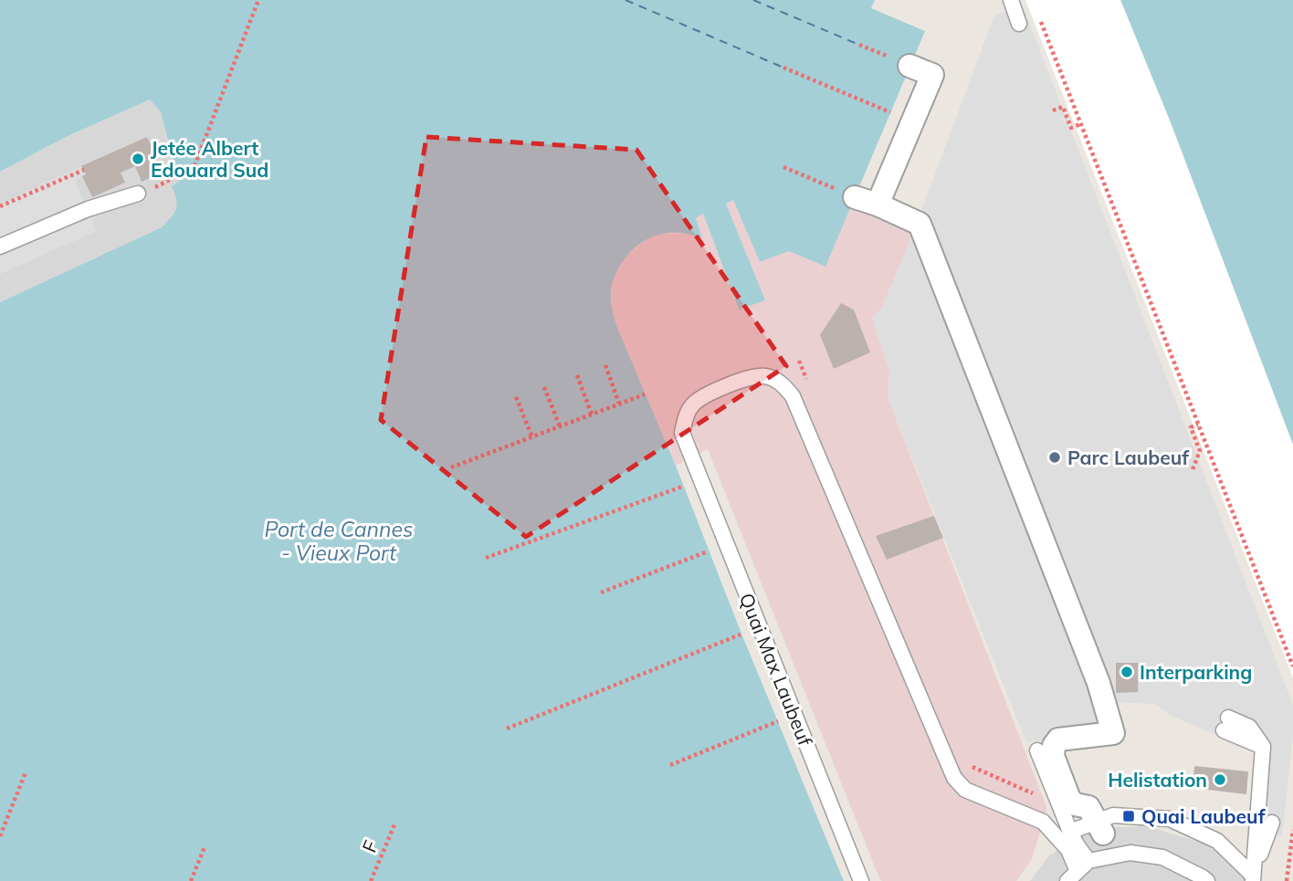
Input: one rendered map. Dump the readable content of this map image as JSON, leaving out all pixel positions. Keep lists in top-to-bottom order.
{
  "streets": {
    "lane": ["Quai Max Laubeuf"],
    "path": ["F"]
  },
  "water": ["Port de Cannes - Vieux Port"],
  "places": {
    "other": [
      "Jetée Albert Edouard Sud",
      "Parc Laubeuf",
      "Interparking",
      "Helistation"
    ],
    "transit": ["Quai Laubeuf"]
  }
}
